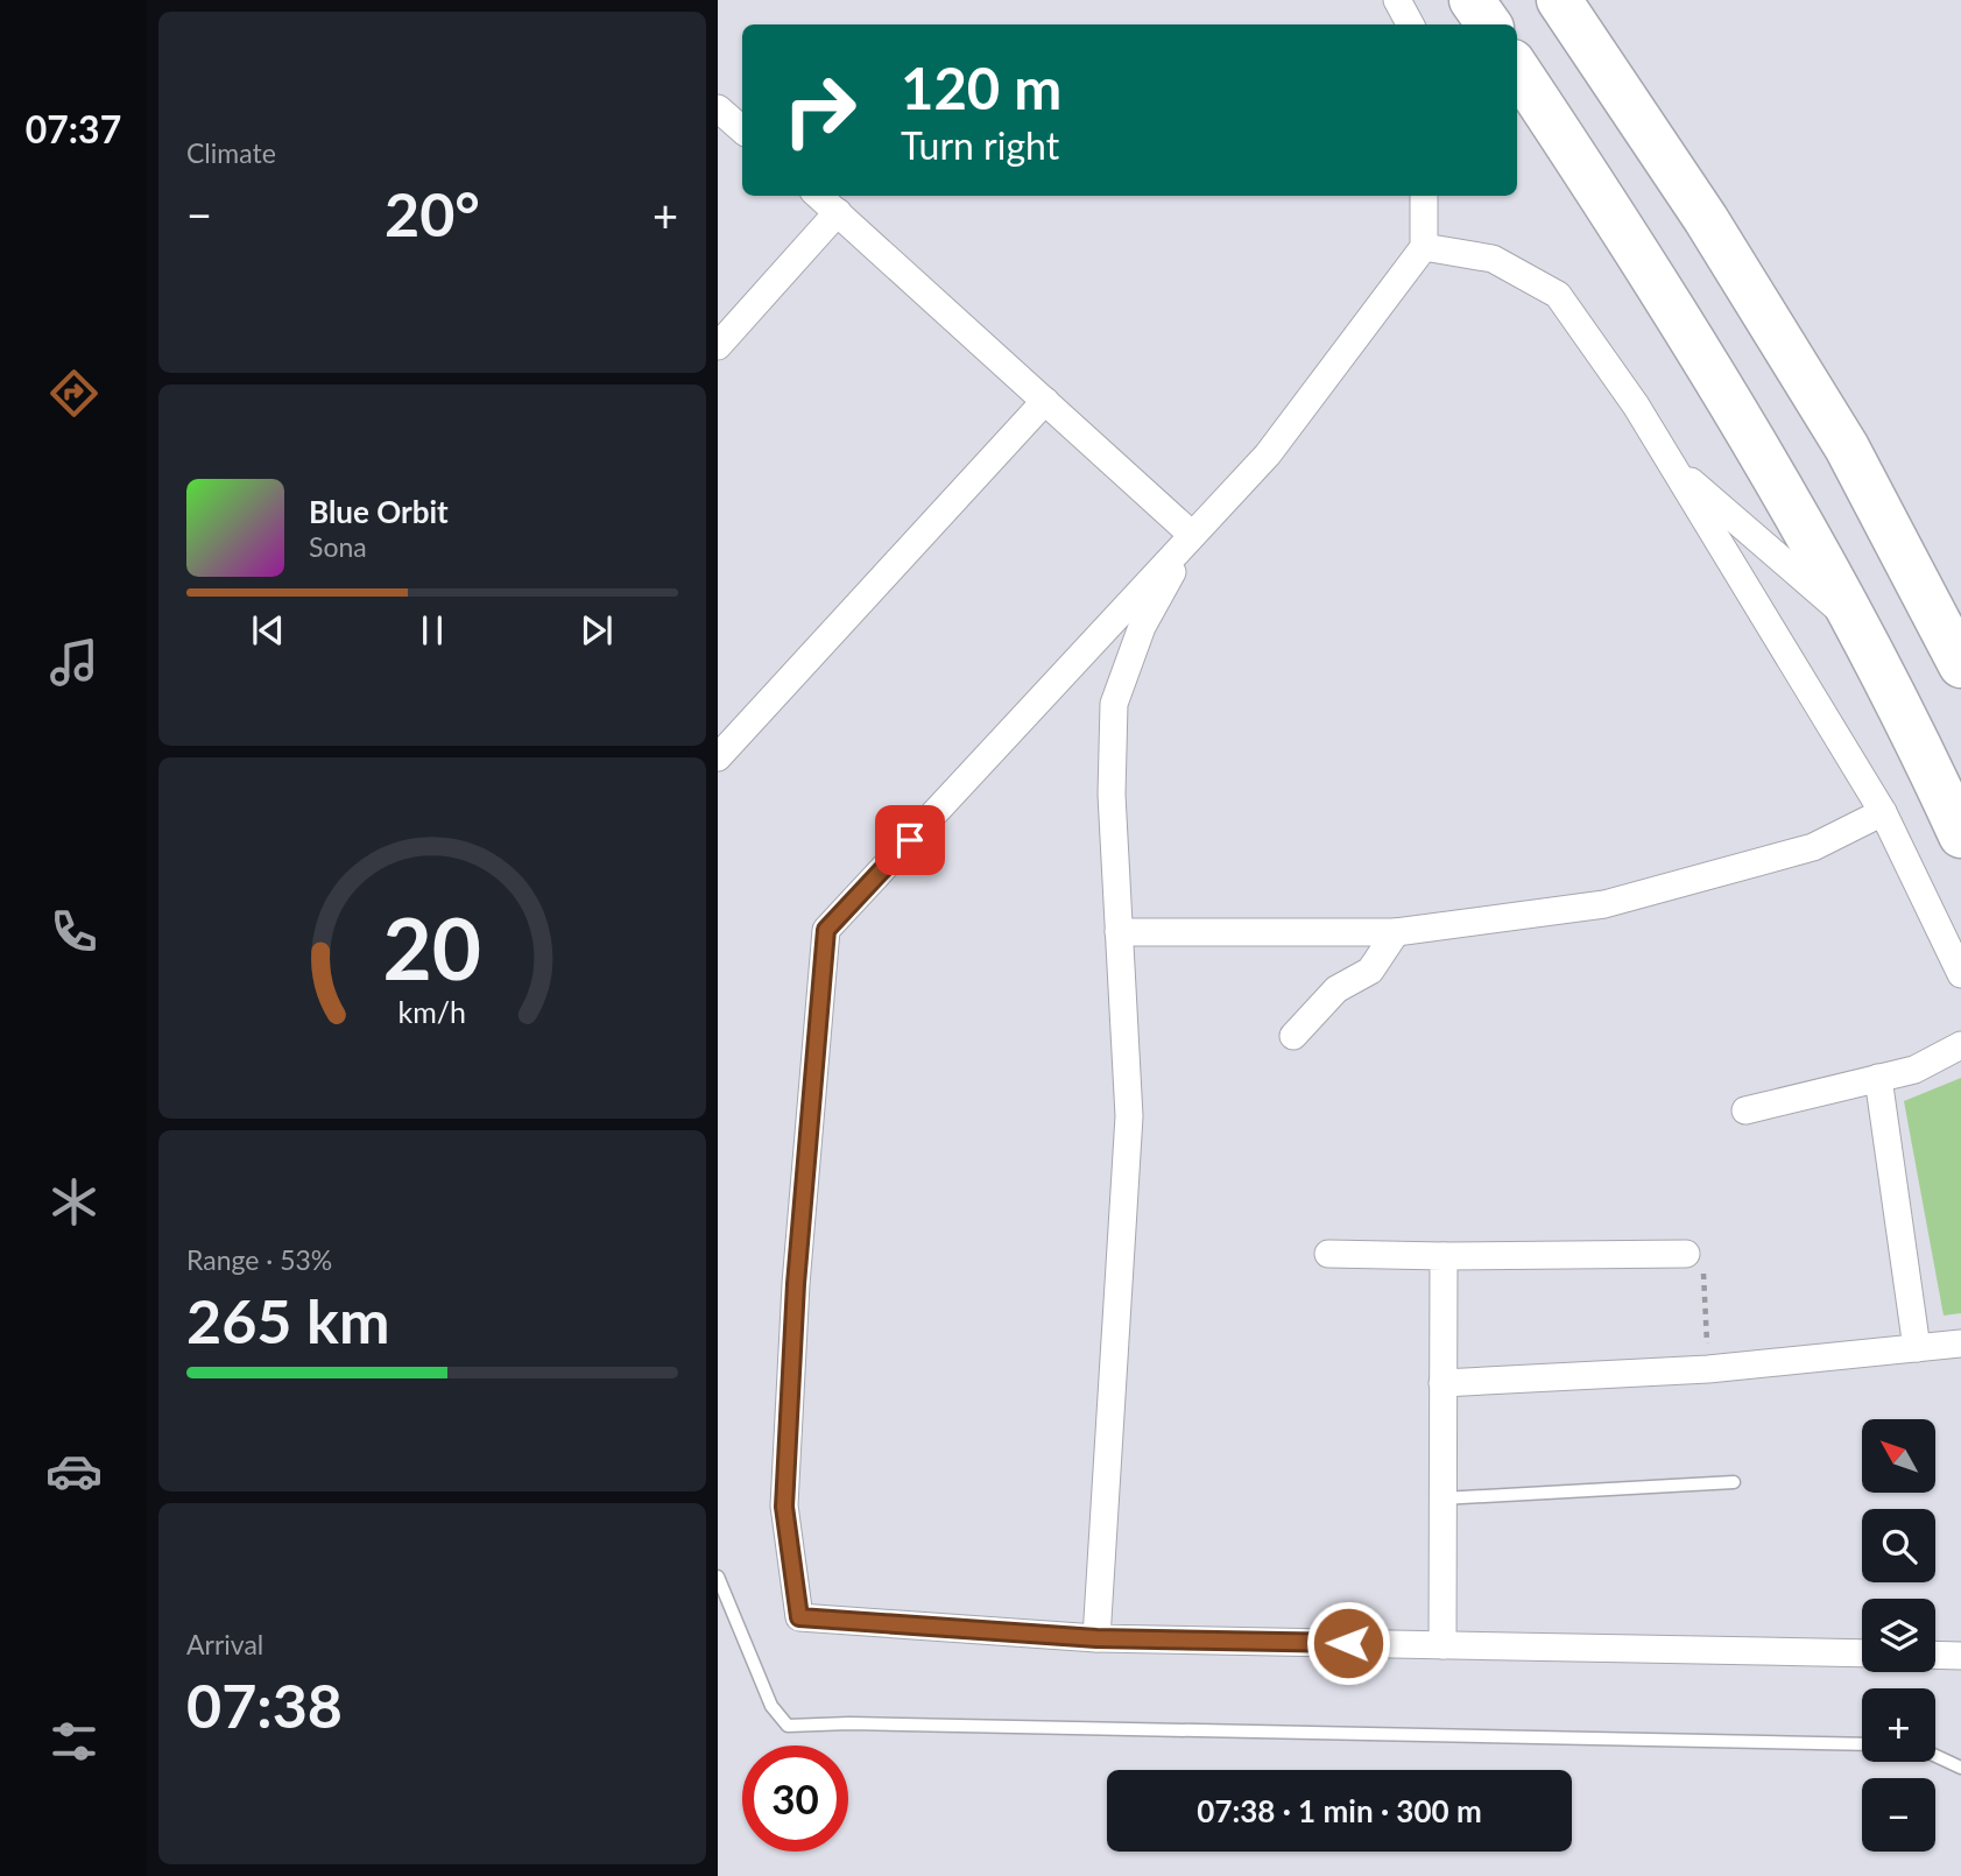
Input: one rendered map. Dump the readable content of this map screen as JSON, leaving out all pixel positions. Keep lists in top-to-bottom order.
{
  "north": "top left",
  "page": {
    "tabs": "07:37",
    "tile": [
      "Climate",
      ["Range · 53%", "265 km"],
      ["Arrival", "07:38"]
    ],
    "turn": ["120 m", "Turn right"],
    "heat": ["−", "20°", "+"],
    "song": ["Blue Orbit", "Sona"],
    "map_buttons": ["+", "−"],
    "limit": "30",
    "trip": "07:38 · 1 min · 300 m",
    "gauge": ["20", "km/h"]
  }
}
